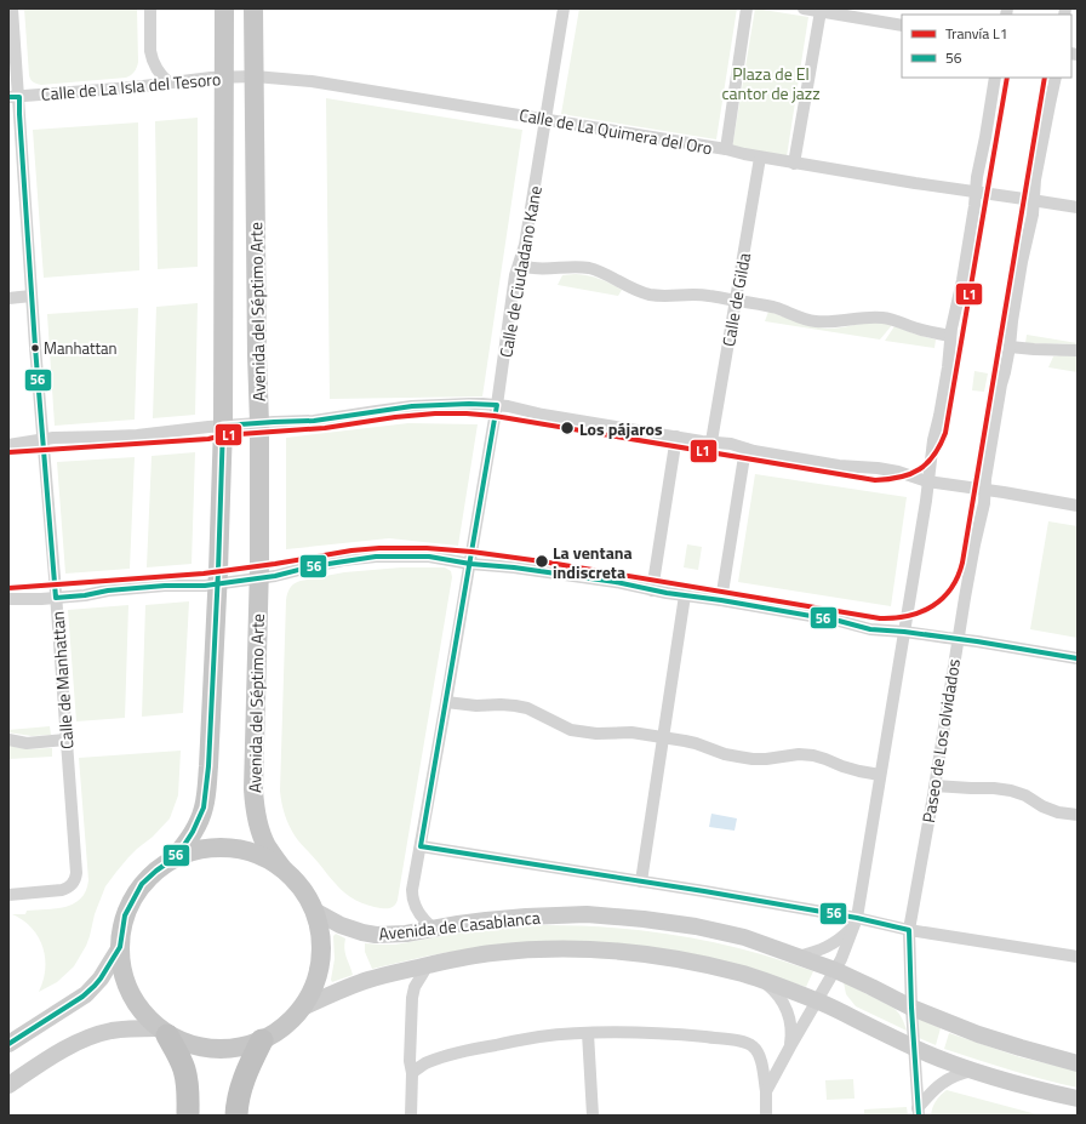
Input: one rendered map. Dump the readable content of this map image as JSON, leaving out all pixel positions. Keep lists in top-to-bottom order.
{
  "streets": {
    "main road": ["Avenida del Séptimo Arte", "Avenida de Casablanca"],
    "street": [
      "Calle de La Isla del Tesoro",
      "Calle de La Quimera del Oro",
      "Calle de Ciudadano Kane",
      "Calle de Gilda",
      "Calle de Manhattan",
      "Paseo de Los olvidados"
    ]
  },
  "crossings": [
    ["Calle de La Isla del Tesoro", "Calle de La Quimera del Oro"],
    ["Calle de La Isla del Tesoro", "Avenida del Séptimo Arte"],
    ["Calle de La Isla del Tesoro", "Calle de Manhattan"],
    ["Calle de La Quimera del Oro", "Calle de Ciudadano Kane"],
    ["Calle de La Quimera del Oro", "Calle de Gilda"],
    ["Calle de La Quimera del Oro", "Avenida del Séptimo Arte"],
    ["Calle de Ciudadano Kane", "Avenida de Casablanca"],
    ["Paseo de Los olvidados", "Avenida de Casablanca"]
  ],
  "parks": ["Plaza de El cantor de jazz"],
  "places": ["Manhattan", "Los pájaros", "La ventana indiscreta"],
  "lines": ["tram line L1", "transit line 56"],
  "legend": ["Tranvía L1", "56"]
}
